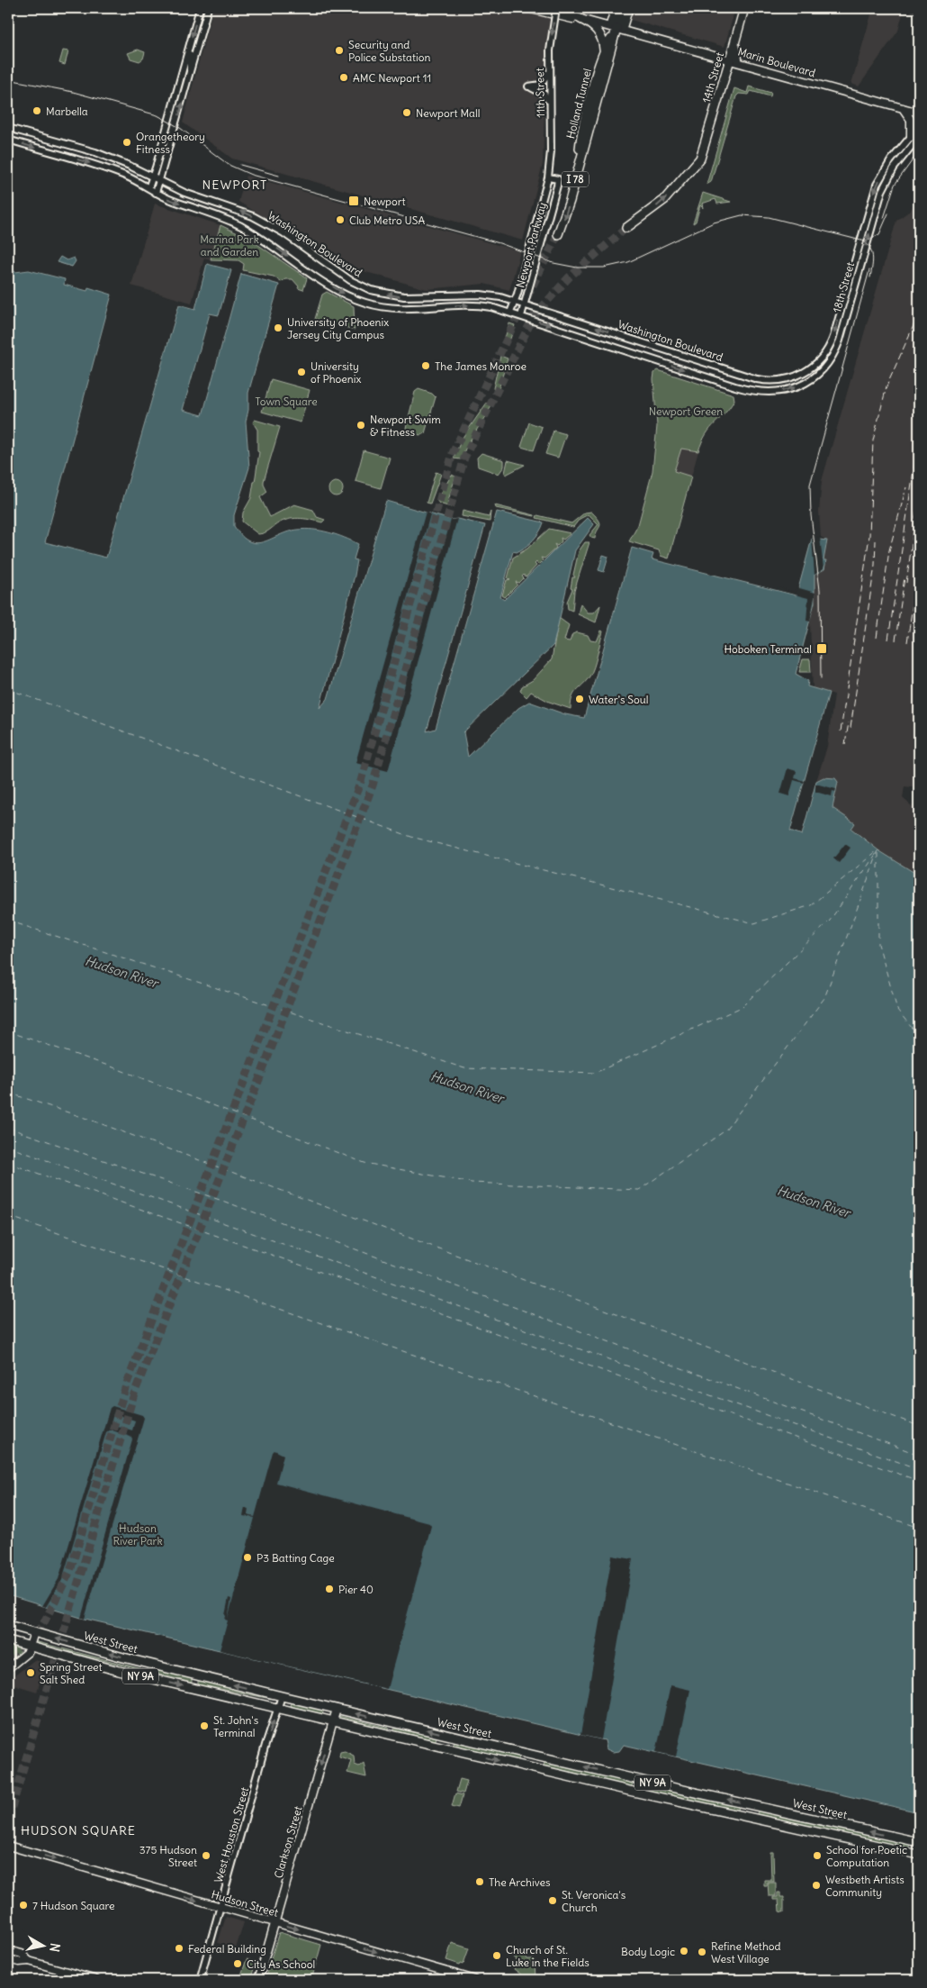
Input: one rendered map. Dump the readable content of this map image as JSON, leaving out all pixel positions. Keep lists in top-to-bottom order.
{
  "streets": {
    "highway": [
      "14th Street",
      "Holland Tunnel",
      "I 78",
      "West Street",
      "NY 9A"
    ],
    "main road": ["Marin Boulevard", "Clarkson Street", "Hudson Street"],
    "street": [
      "11th Street",
      "Washington Boulevard",
      "Newport Parkway",
      "18th Street",
      "West Houston Street"
    ]
  },
  "crossings": [
    ["Marin Boulevard", "14th Street"],
    ["Marin Boulevard", "Holland Tunnel"],
    ["Marin Boulevard", "I 78"],
    ["11th Street", "Newport Parkway"],
    ["Holland Tunnel", "I 78"],
    ["Washington Boulevard", "Newport Parkway"],
    ["Washington Boulevard", "18th Street"],
    ["West Street", "West Houston Street"],
    ["West Street", "Clarkson Street"],
    ["NY 9A", "West Houston Street"],
    ["NY 9A", "Clarkson Street"],
    ["West Houston Street", "Hudson Street"],
    ["Clarkson Street", "Hudson Street"]
  ],
  "one_way": [
    "14th Street",
    "West Houston Street",
    "Clarkson Street",
    "Hudson Street"
  ],
  "districts": ["NEWPORT", "HUDSON SQUARE"],
  "water": ["Hudson River"],
  "parks": [
    "Marina Park and Garden",
    "Town Square",
    "Newport Green",
    "Hudson River Park"
  ],
  "places": {
    "other": [
      "Security and Police Substation",
      "AMC Newport 11",
      "Marbella",
      "Newport Mall",
      "Orangetheory Fitness",
      "Club Metro USA",
      "University of Phoenix Jersey City Campus",
      "The James Monroe",
      "University of Phoenix",
      "Newport Swim & Fitness",
      "Water's Soul",
      "P3 Batting Cage",
      "Pier 40",
      "Spring Street Salt Shed",
      "St. John's Terminal",
      "375 Hudson Street",
      "School for Poetic Computation",
      "The Archives",
      "Westbeth Artists Community",
      "St. Veronica's Church",
      "7 Hudson Square",
      "Federal Building",
      "Body Logic",
      "Refine Method West Village",
      "Church of St. Luke in the Fields",
      "City As School"
    ],
    "transit": ["Newport", "Hoboken Terminal"]
  },
  "north": "right"
}
